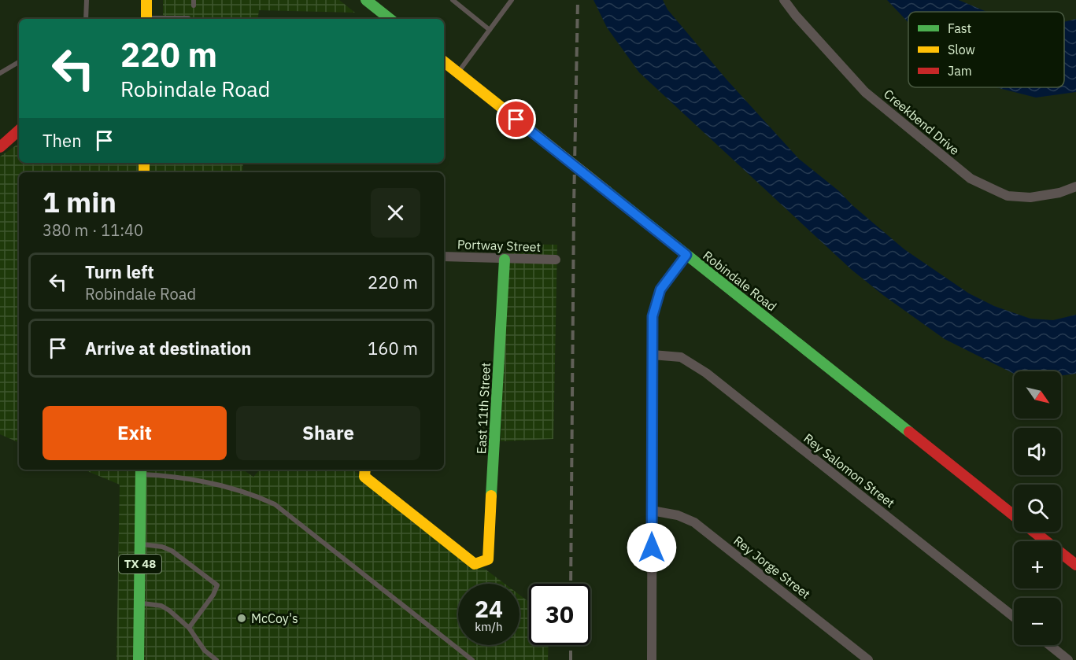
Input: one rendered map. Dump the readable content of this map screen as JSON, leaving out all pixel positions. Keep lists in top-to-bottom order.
{
  "streets": {
    "street": [
      "Creekbend Drive",
      "Portway Street",
      "Robindale Road",
      "East 11th Street",
      "Rey Salomon Street",
      "TX 48",
      "Rey Jorge Street"
    ]
  },
  "crossings": [
    ["Portway Street", "East 11th Street"]
  ],
  "places": ["McCoy's"],
  "legend": ["Fast", "Slow", "Jam"],
  "north": "bottom right",
  "page": {
    "turn": ["220 m", "Robindale Road"],
    "then": "Then",
    "heading": ["1 min", "380 m · 11:40"],
    "list": [
      {
        "name": "Turn left",
        "note": "Robindale Road",
        "value": "220 m"
      },
      {
        "name": "Arrive at destination",
        "value": "160 m"
      }
    ],
    "map_buttons": ["+", "−"],
    "buttons": ["Exit", "Share"],
    "speed": "24 km/h",
    "limit": "30"
  }
}
